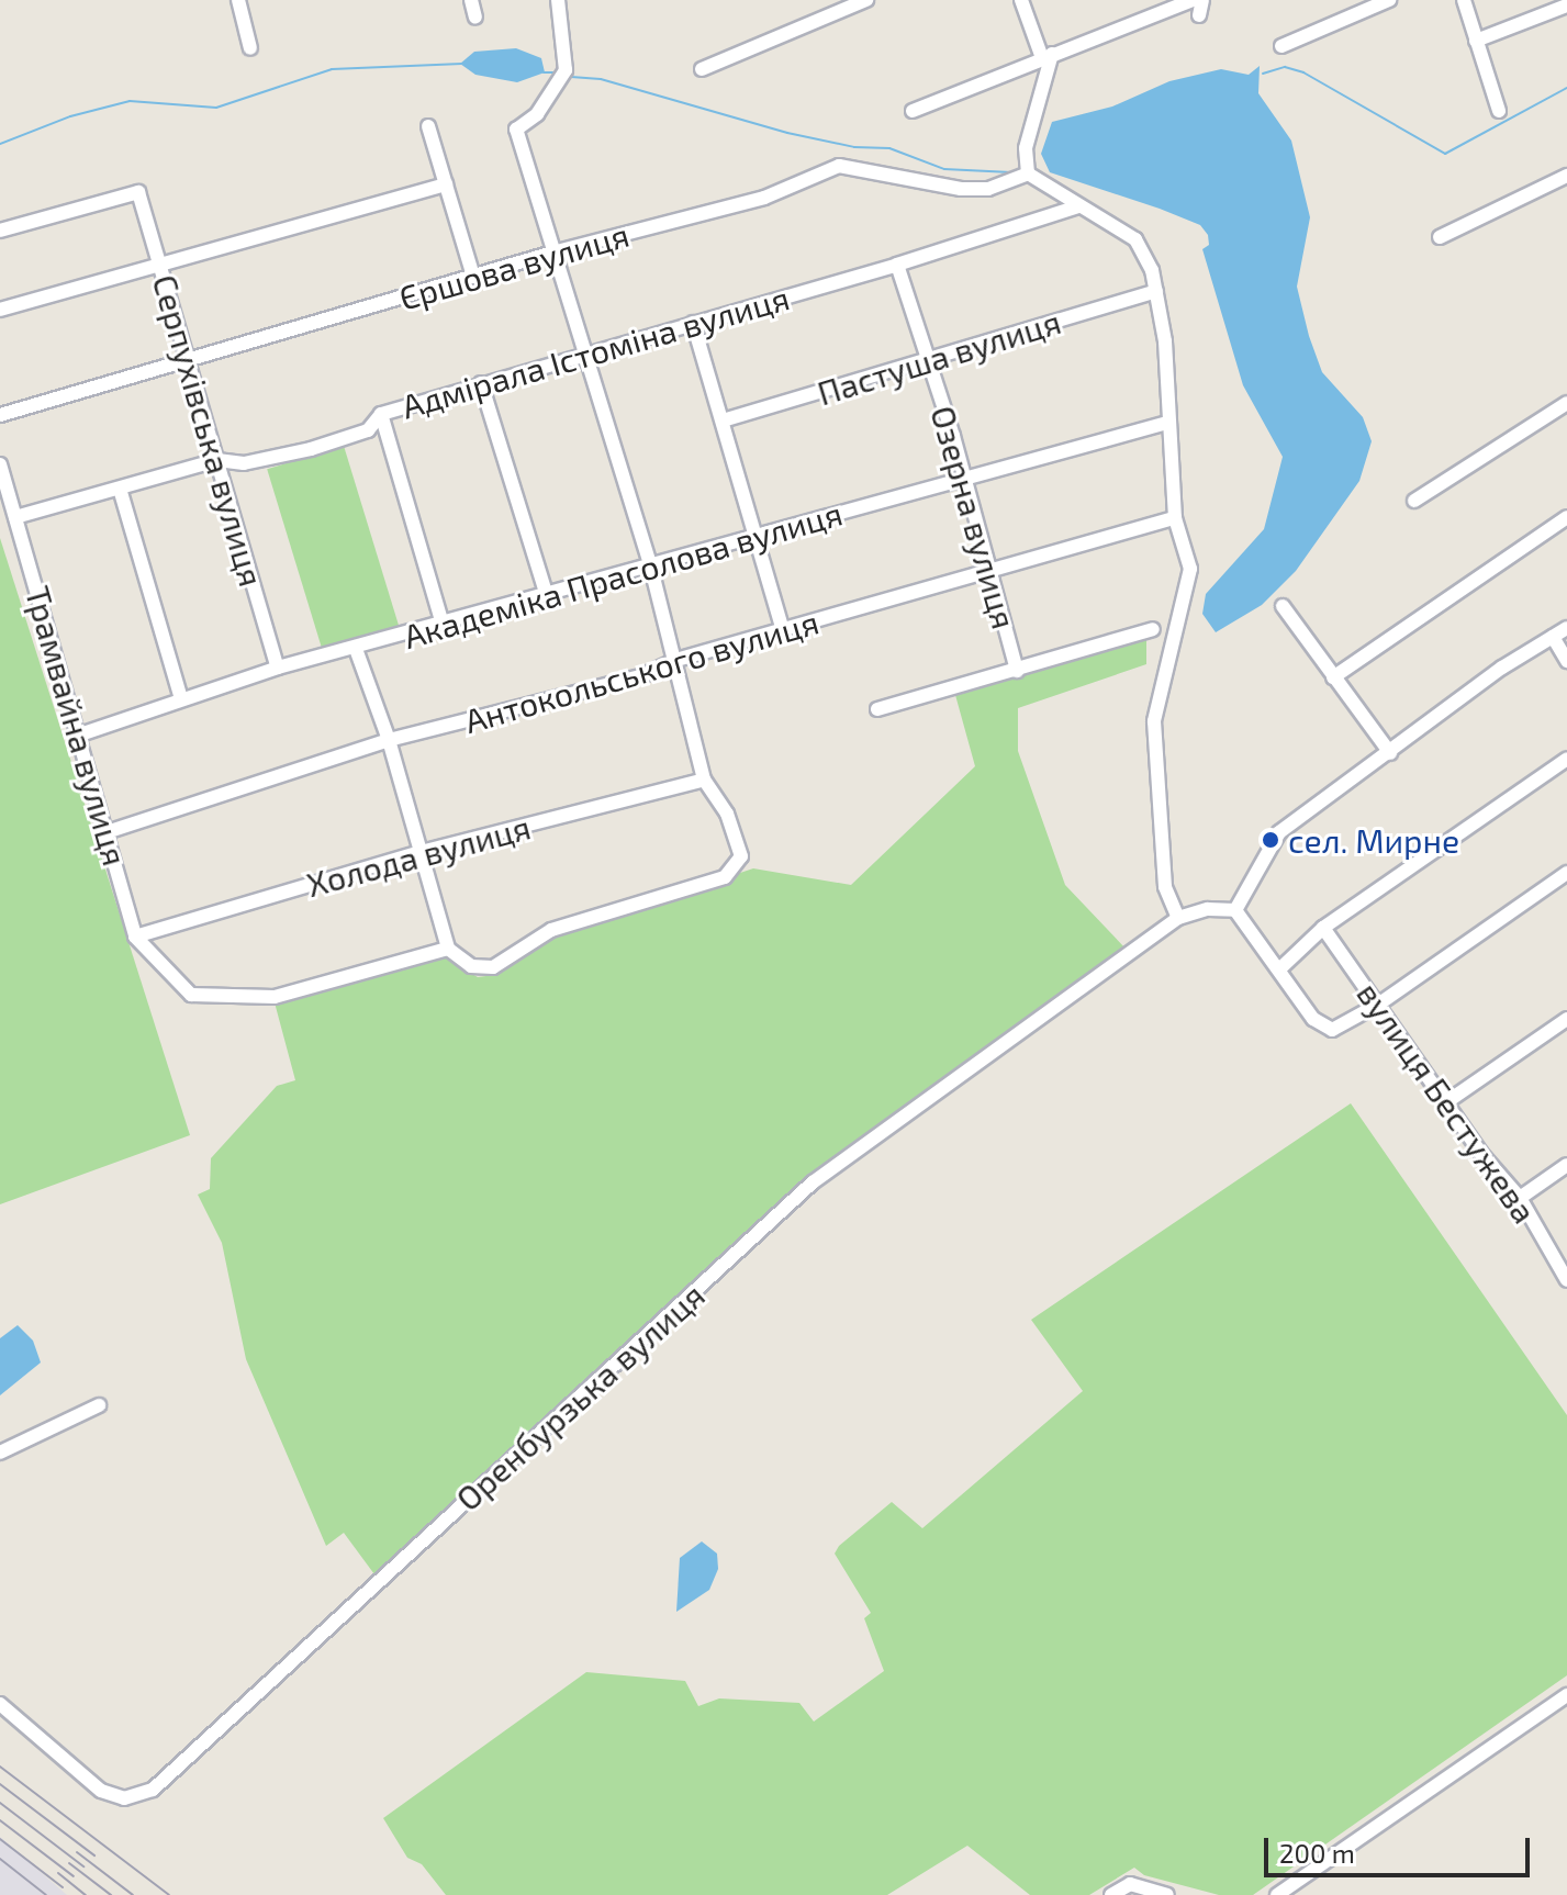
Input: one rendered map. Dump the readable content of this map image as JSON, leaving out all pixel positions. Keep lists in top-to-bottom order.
{
  "streets": {
    "street": [
      "Єршова вулиця",
      "Адмірала Істоміна вулиця",
      "Пастуша вулиця",
      "Серпухівська вулиця",
      "Озерна вулиця",
      "Академіка Прасолова вулиця",
      "Антокольського вулиця",
      "Трамвайна вулиця",
      "Холода вулиця",
      "вулиця Бестужева",
      "Оренбурзька вулиця"
    ]
  },
  "crossings": [
    ["Єршова вулиця", "Серпухівська вулиця"],
    ["Адмірала Істоміна вулиця", "Серпухівська вулиця"],
    ["Адмірала Істоміна вулиця", "Озерна вулиця"],
    ["Адмірала Істоміна вулиця", "Трамвайна вулиця"],
    ["Пастуша вулиця", "Озерна вулиця"],
    ["Серпухівська вулиця", "Академіка Прасолова вулиця"],
    ["Озерна вулиця", "Академіка Прасолова вулиця"],
    ["Озерна вулиця", "Антокольського вулиця"],
    ["Академіка Прасолова вулиця", "Трамвайна вулиця"],
    ["Антокольського вулиця", "Трамвайна вулиця"],
    ["Трамвайна вулиця", "Холода вулиця"]
  ],
  "places": ["сел. Мирне"],
  "scale_bar": "200 m"
}
